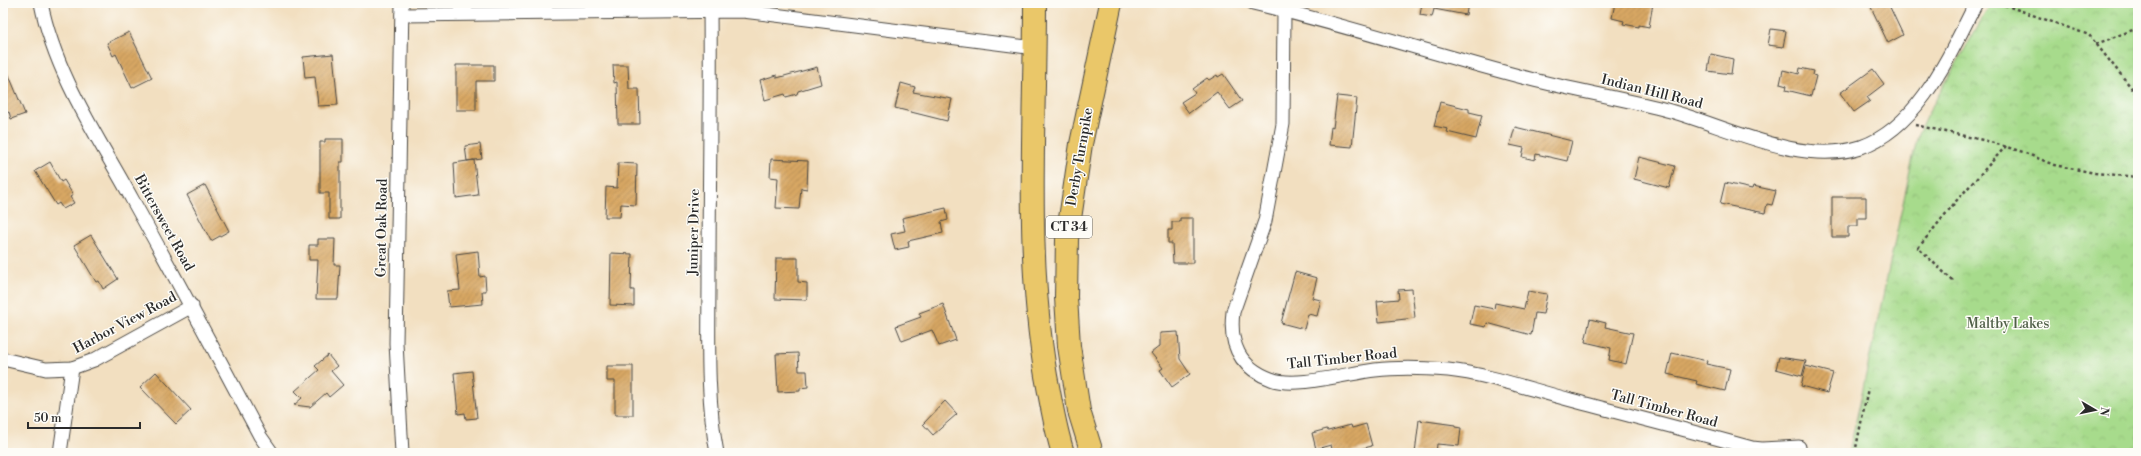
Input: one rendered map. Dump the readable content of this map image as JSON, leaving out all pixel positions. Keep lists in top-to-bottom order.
{
  "streets": {
    "highway": ["Derby Turnpike", "CT 34"],
    "street": [
      "Indian Hill Road",
      "Bittersweet Road",
      "Great Oak Road",
      "Juniper Drive",
      "Harbor View Road",
      "Tall Timber Road"
    ]
  },
  "crossings": [
    ["Indian Hill Road", "Tall Timber Road"],
    ["Bittersweet Road", "Harbor View Road"]
  ],
  "parks": ["Maltby Lakes"],
  "scale_bar": "50 m",
  "north": "right"
}
